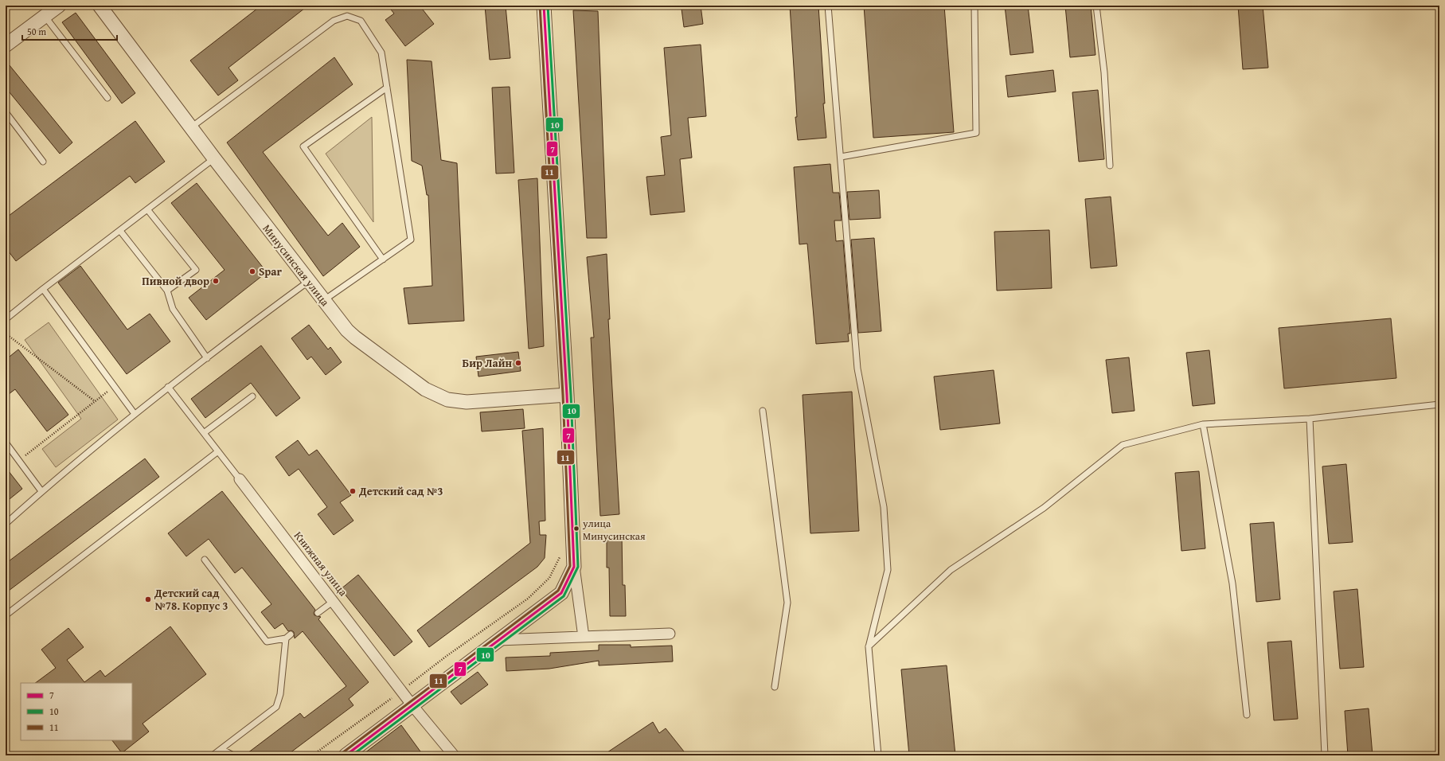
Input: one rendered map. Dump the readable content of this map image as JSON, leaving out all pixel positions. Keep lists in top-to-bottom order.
{
  "streets": {
    "street": ["Минусинская улица", "Книжная улица"]
  },
  "places": [
    "Spar",
    "Пивной двор",
    "Бир Лайн",
    "Детский сад №3",
    "улица Минусинская",
    "Детский сад №78. Корпус 3"
  ],
  "lines": ["transit line 7", "transit line 10", "transit line 11"],
  "legend": ["7", "10", "11"],
  "scale_bar": "50 m"
}
